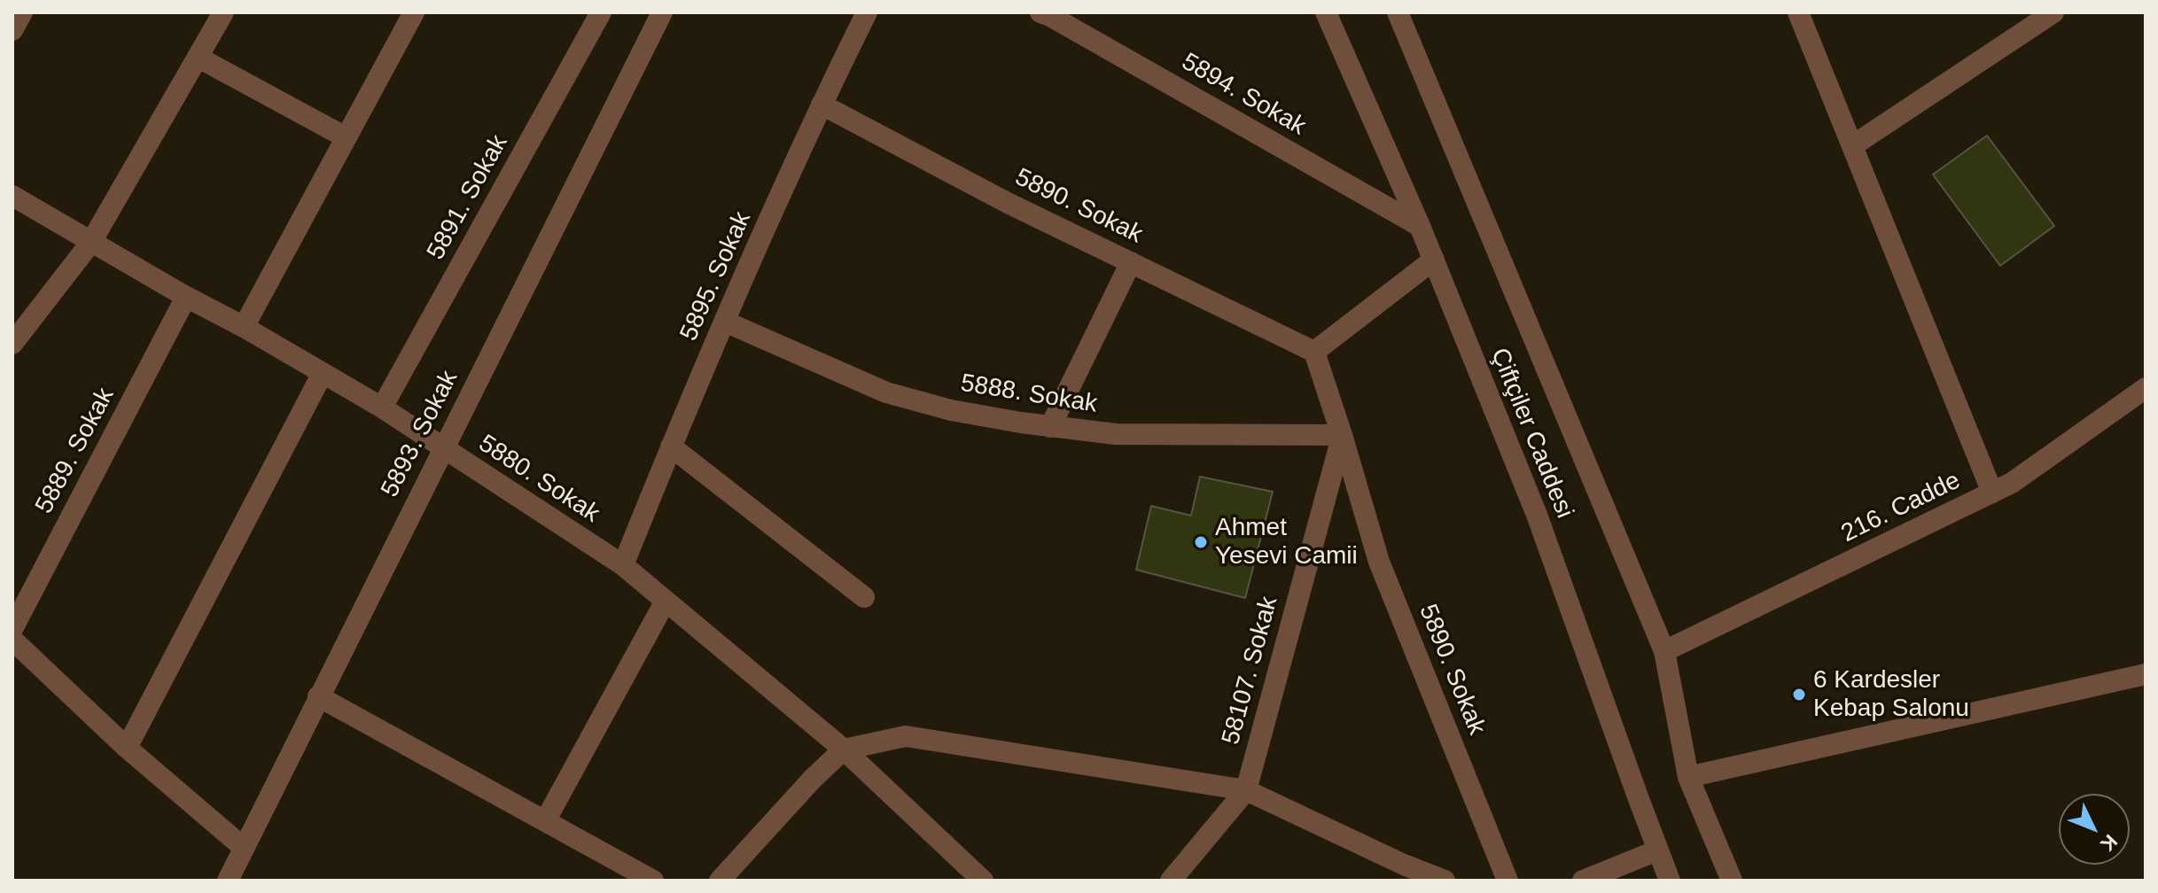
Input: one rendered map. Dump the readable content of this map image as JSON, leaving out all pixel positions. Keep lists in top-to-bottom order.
{
  "streets": {
    "street": [
      "5894. Sokak",
      "5891. Sokak",
      "5890. Sokak",
      "5895. Sokak",
      "5888. Sokak",
      "Çiftçiler Caddesi",
      "5893. Sokak",
      "5889. Sokak",
      "5880. Sokak",
      "216. Cadde",
      "58107. Sokak"
    ]
  },
  "crossings": [
    ["5894. Sokak", "Çiftçiler Caddesi"],
    ["5891. Sokak", "5880. Sokak"],
    ["5890. Sokak", "5895. Sokak"],
    ["5890. Sokak", "5888. Sokak"],
    ["5890. Sokak", "58107. Sokak"],
    ["5895. Sokak", "5888. Sokak"],
    ["5895. Sokak", "5880. Sokak"],
    ["5888. Sokak", "58107. Sokak"],
    ["Çiftçiler Caddesi", "216. Cadde"],
    ["5893. Sokak", "5880. Sokak"],
    ["5889. Sokak", "5880. Sokak"]
  ],
  "places": ["Ahmet Yesevi Camii", "6 Kardesler Kebap Salonu"],
  "north": "bottom right"
}
